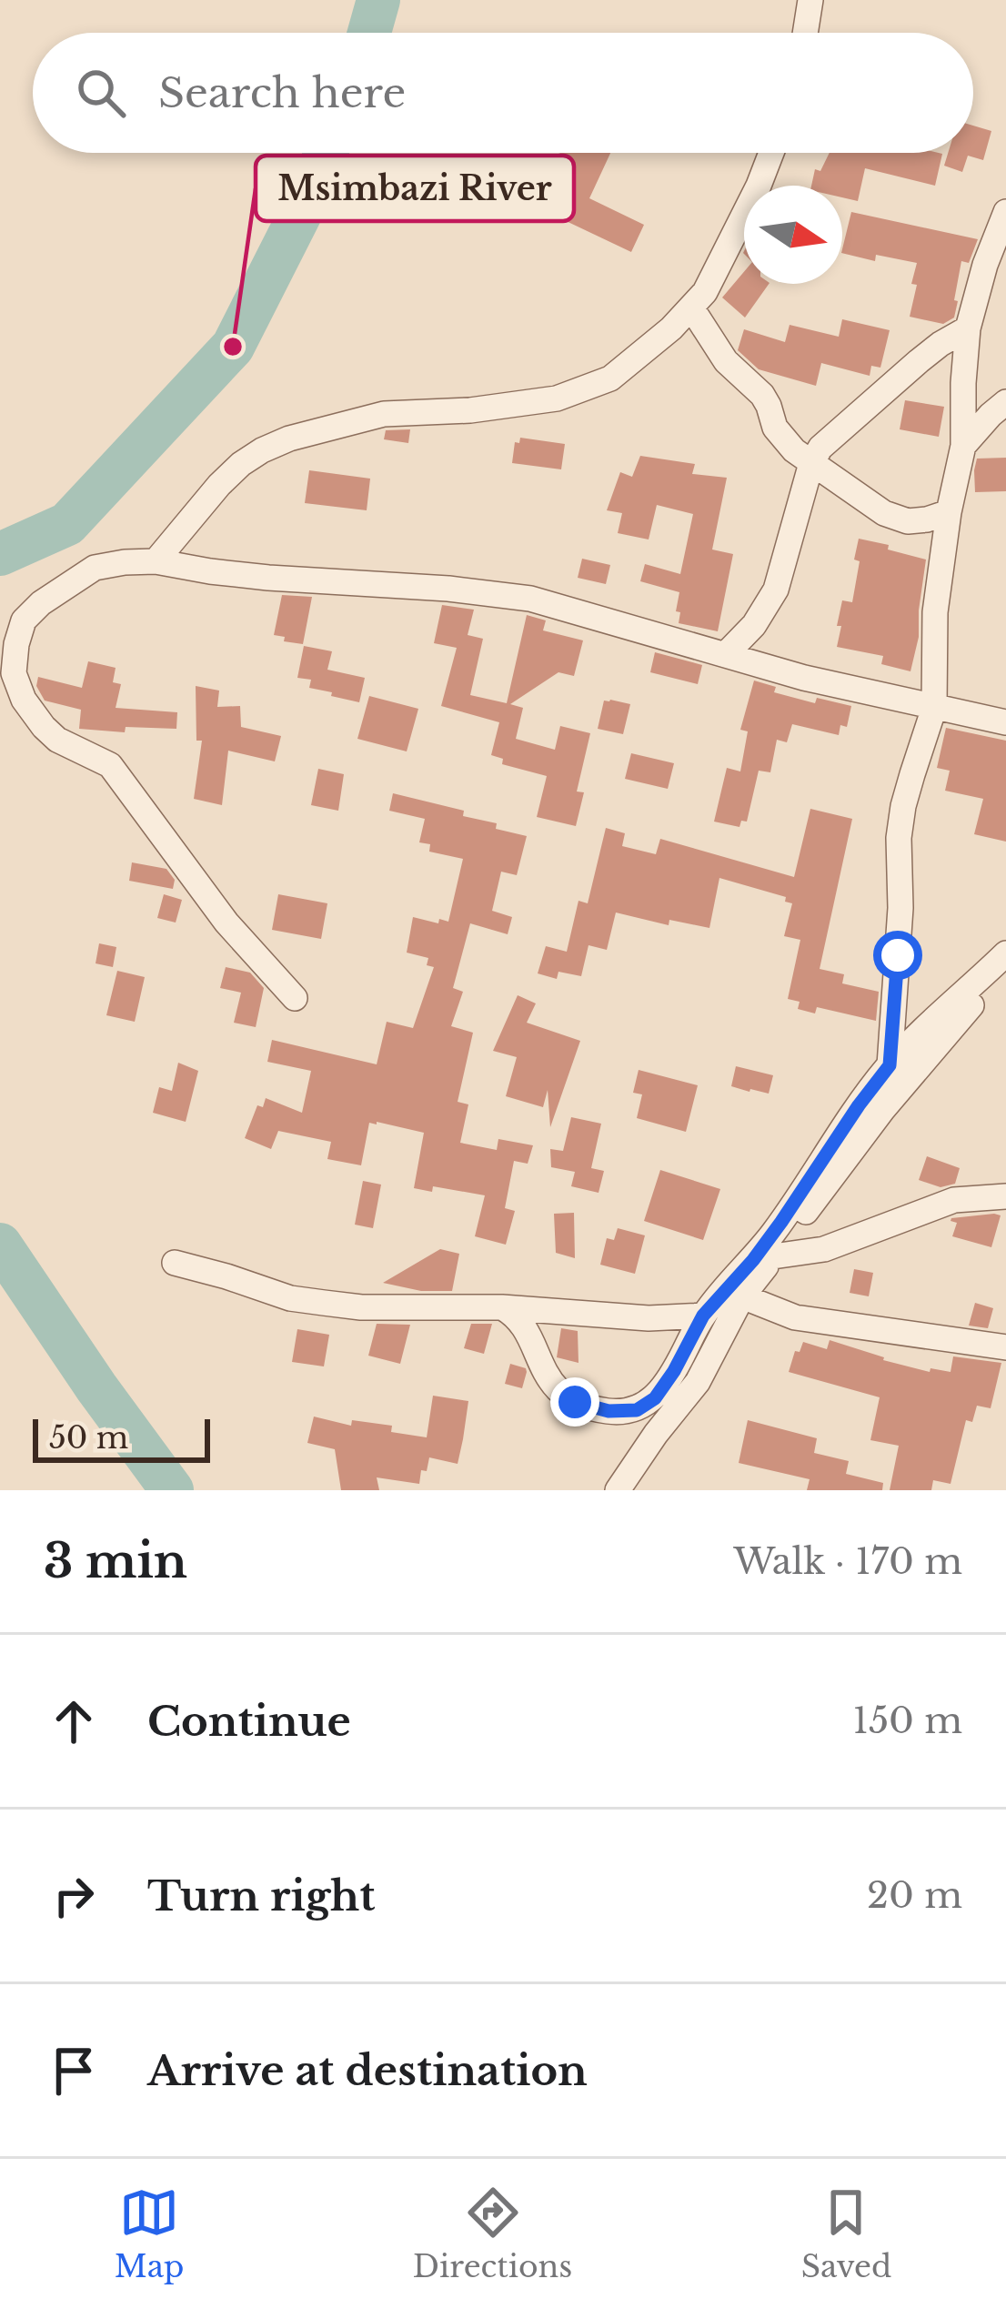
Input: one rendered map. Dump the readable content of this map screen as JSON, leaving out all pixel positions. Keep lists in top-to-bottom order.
{
  "places": ["Msimbazi River"],
  "scale_bar": "50 m",
  "north": "right",
  "page": {
    "search": "Search here",
    "scale": "50 m",
    "heading": ["3 min", "Walk · 170 m"],
    "list": [
      ["Continue", "150 m"],
      ["Turn right", "20 m"],
      "Arrive at destination"
    ],
    "nav": ["Map", "Directions", "Saved"]
  }
}
